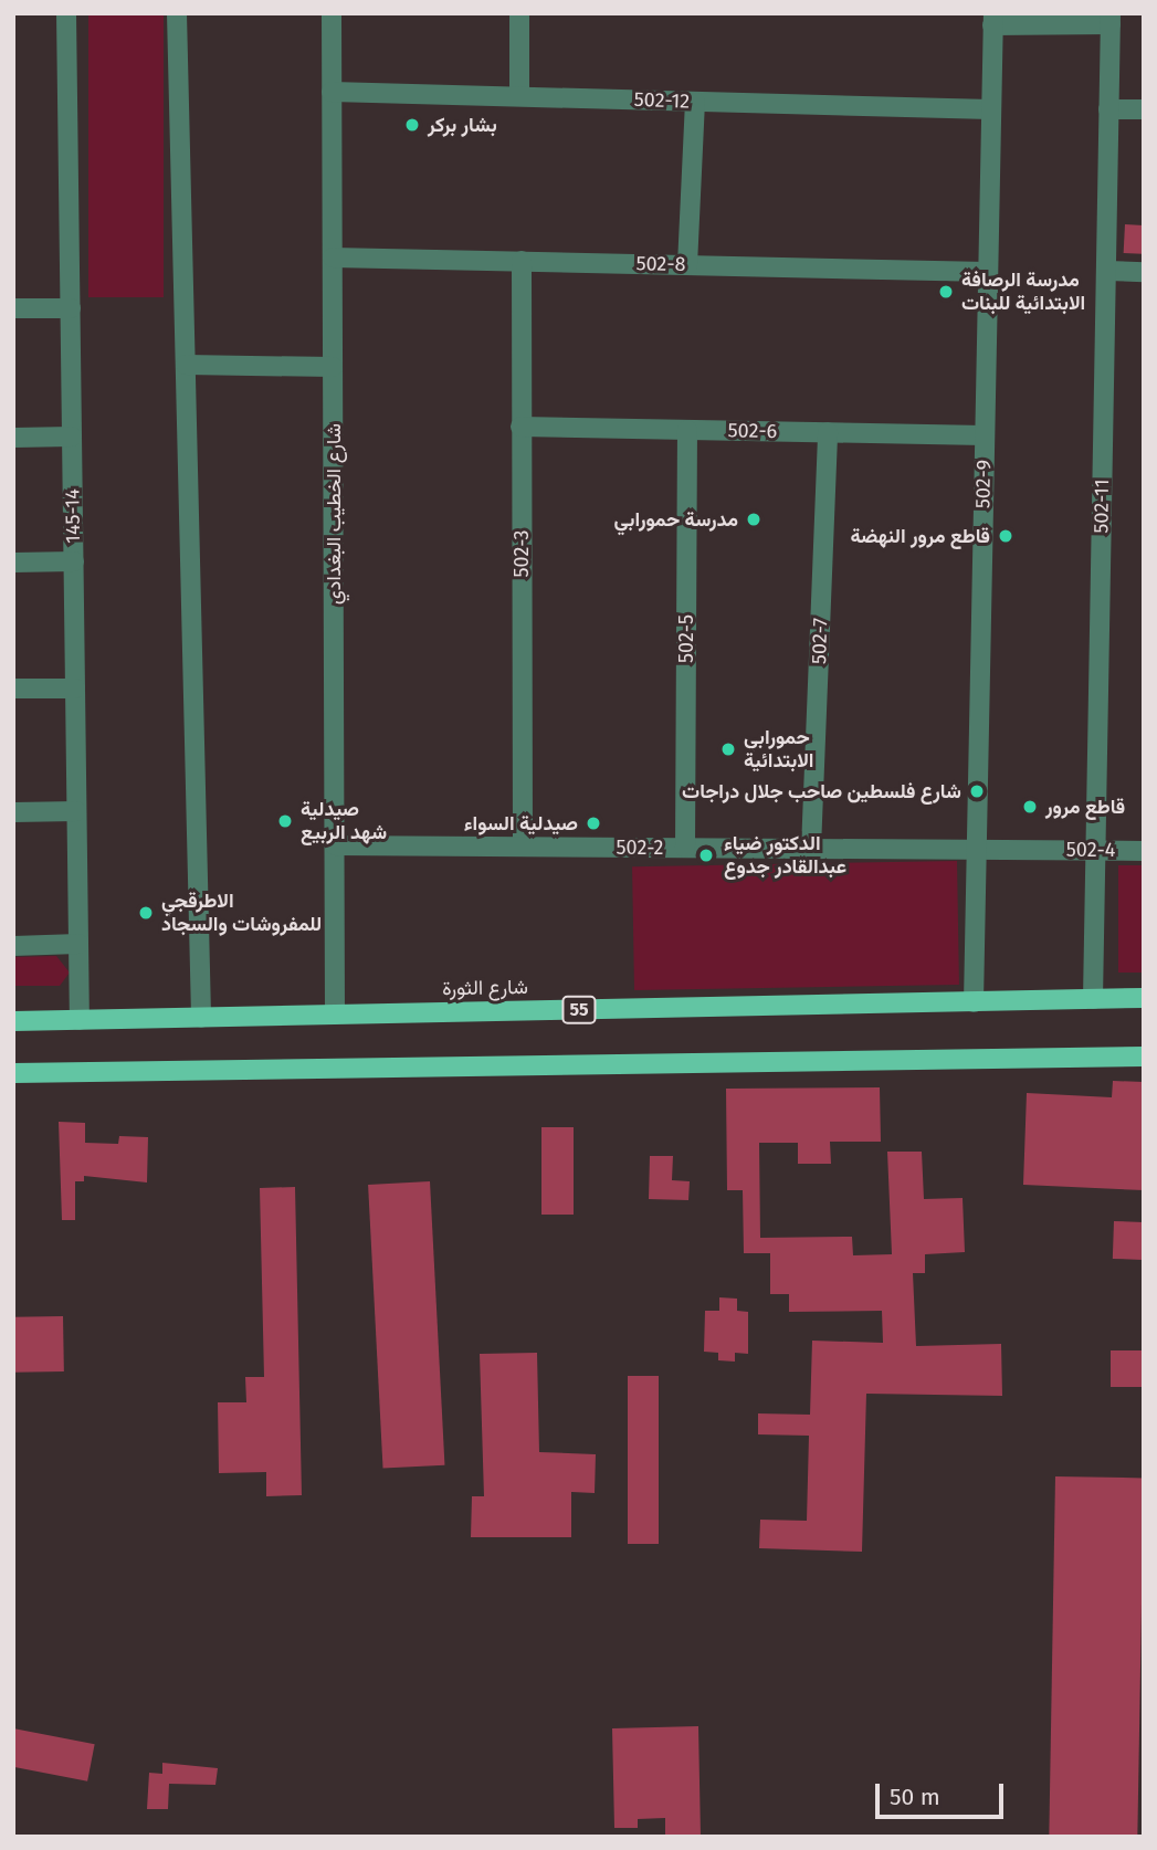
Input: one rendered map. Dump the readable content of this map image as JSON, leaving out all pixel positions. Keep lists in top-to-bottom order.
{
  "streets": {
    "main road": ["شارع الثورة", "55"],
    "street": [
      "502-12",
      "502-8",
      "502-6",
      "502-9",
      "502-11",
      "شارع الخطيب البغدادي",
      "145-14",
      "502-3",
      "502-5",
      "502-7",
      "502-2",
      "502-4"
    ]
  },
  "crossings": [
    ["502-12", "502-9"],
    ["502-12", "شارع الخطيب البغدادي"],
    ["502-8", "502-9"],
    ["502-8", "شارع الخطيب البغدادي"],
    ["502-8", "502-3"],
    ["502-6", "502-9"],
    ["502-6", "502-3"],
    ["502-6", "502-5"],
    ["502-6", "502-7"],
    ["502-9", "502-2"],
    ["502-9", "شارع الثورة"],
    ["502-11", "502-4"],
    ["502-11", "شارع الثورة"],
    ["شارع الخطيب البغدادي", "502-2"],
    ["شارع الخطيب البغدادي", "شارع الثورة"],
    ["145-14", "شارع الثورة"],
    ["502-3", "502-2"],
    ["502-5", "502-2"],
    ["502-7", "502-2"],
    ["502-2", "502-4"]
  ],
  "places": [
    "بشار بركر",
    "مدرسة الرصافة الابتدائية للبنات",
    "مدرسة حمورابي",
    "قاطع مرور النهضة",
    "حمورابي الابتدائية",
    "شارع فلسطين صاحب جلال دراجات",
    "قاطع مرور",
    "صيدلية شهد الربيع",
    "صيدلية السواء",
    "الدكتور ضياء عبدالقادر جدوع",
    "الاطرقجي للمفروشات والسجاد"
  ],
  "scale_bar": "50 m"
}
